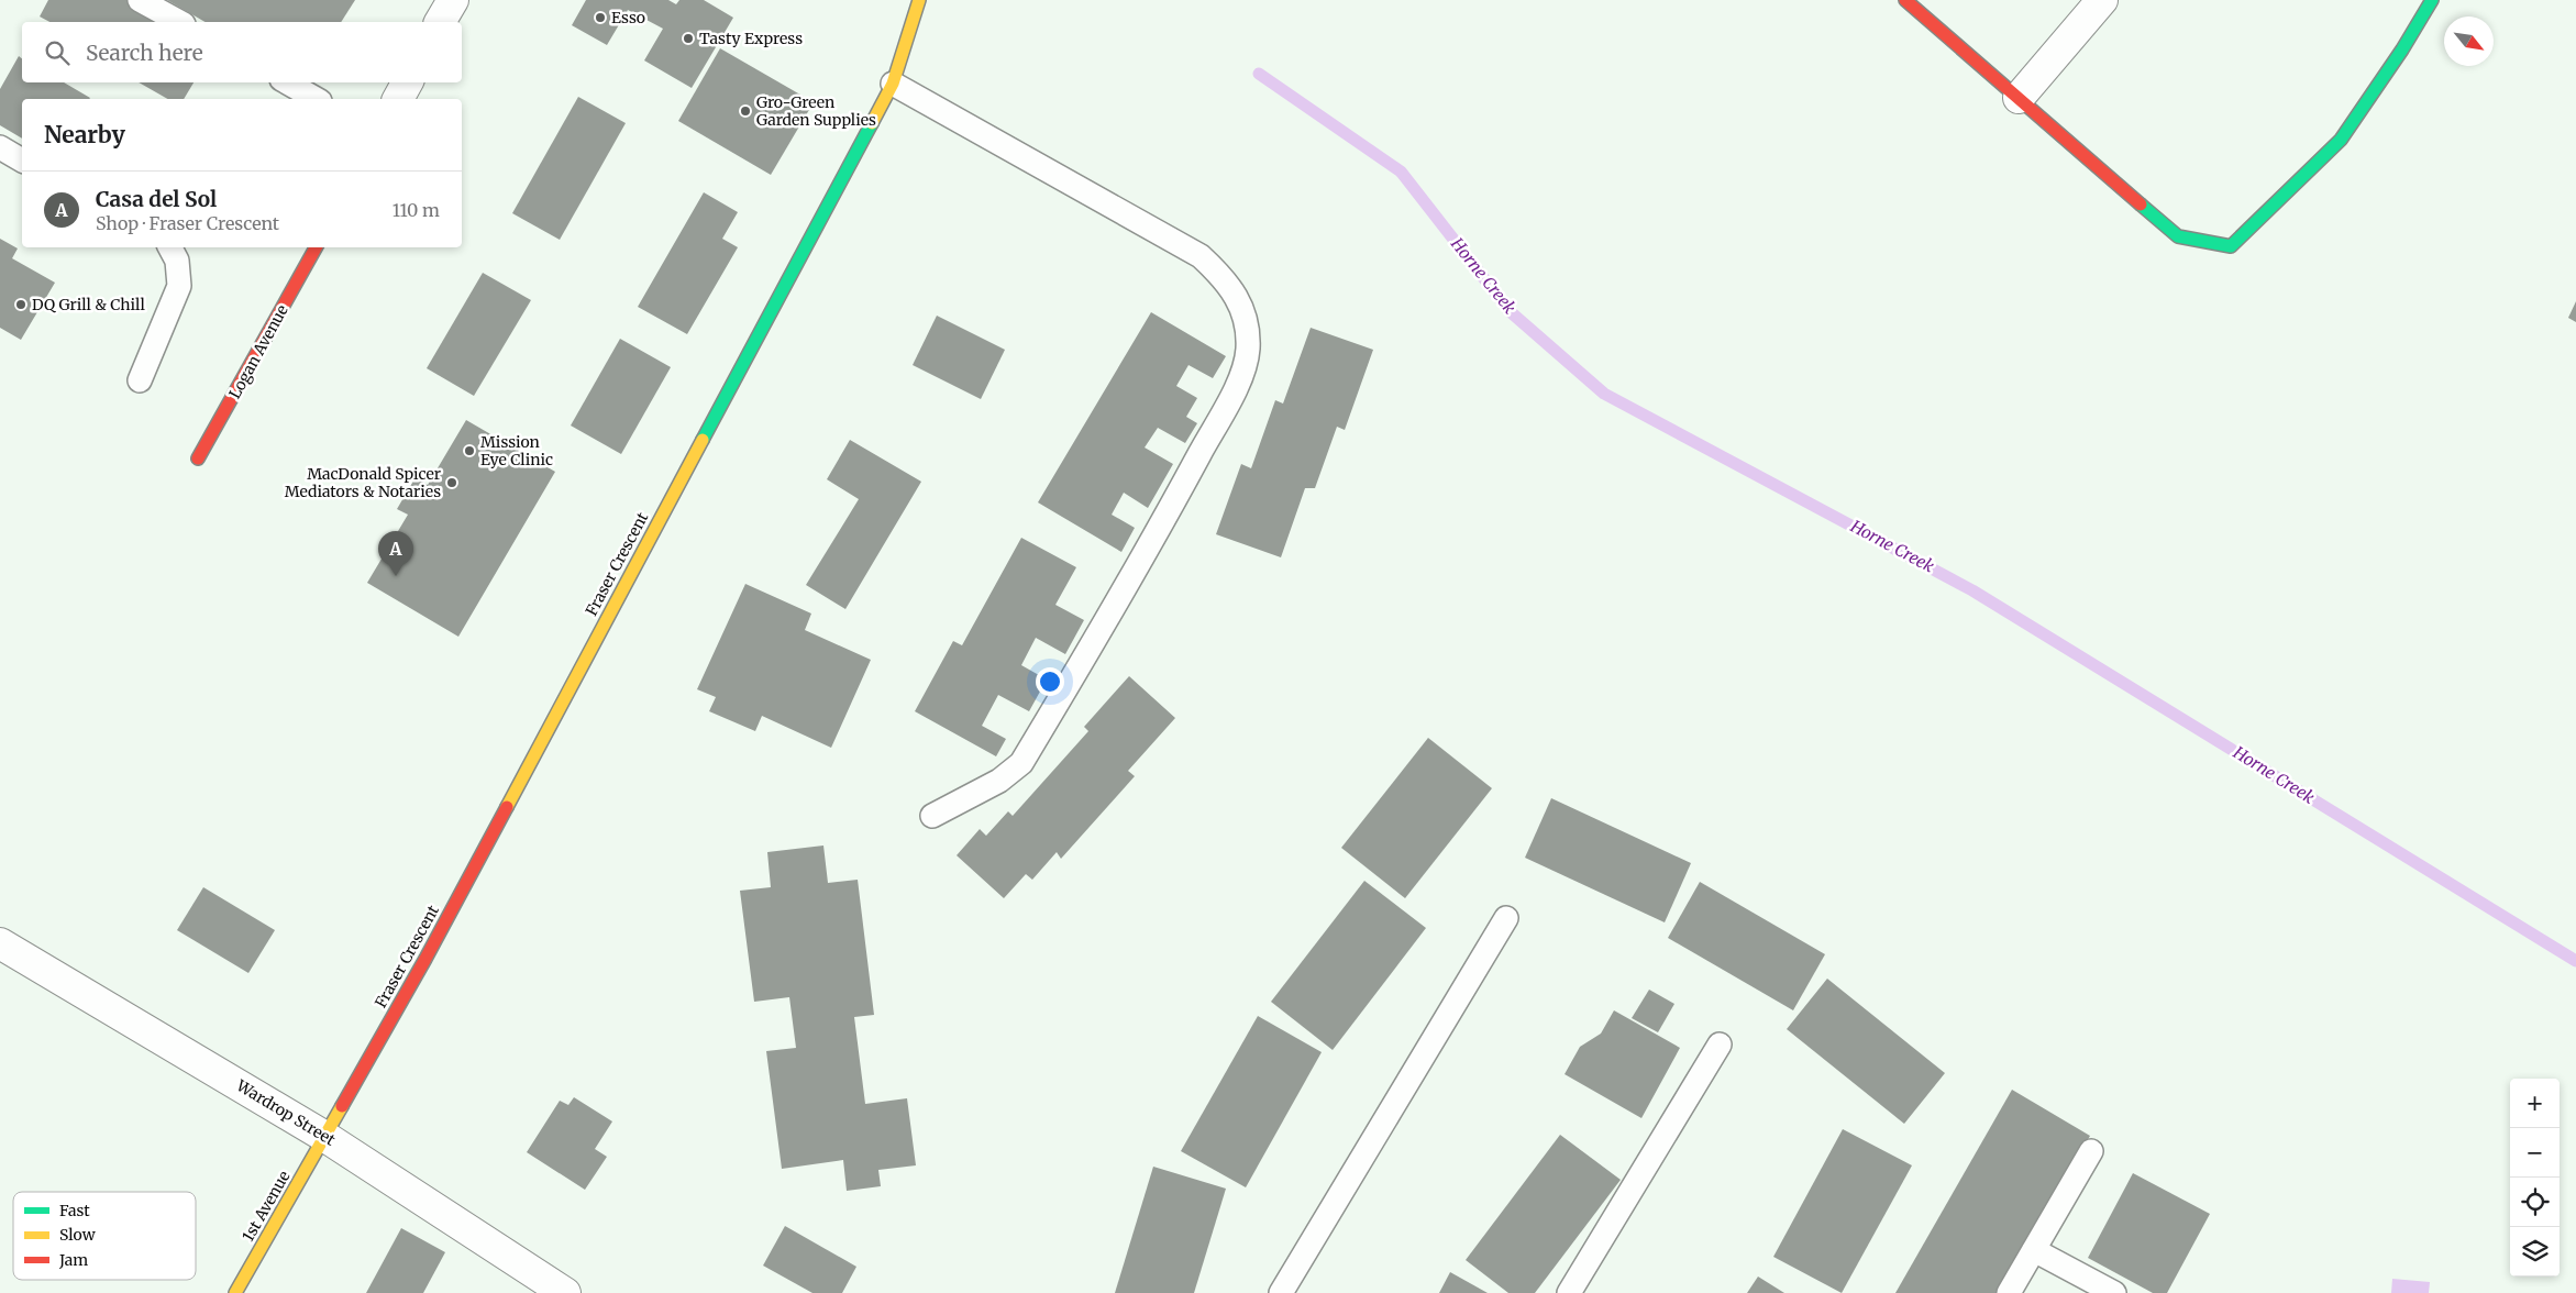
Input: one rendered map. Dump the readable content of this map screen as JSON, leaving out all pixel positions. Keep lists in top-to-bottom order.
{
  "streets": {
    "street": [
      "Logan Avenue",
      "Fraser Crescent",
      "Wardrop Street",
      "1st Avenue"
    ]
  },
  "crossings": [
    ["Fraser Crescent", "Wardrop Street"],
    ["Fraser Crescent", "1st Avenue"],
    ["Wardrop Street", "1st Avenue"]
  ],
  "water": ["Horne Creek"],
  "places": [
    "Esso",
    "Tasty Express",
    "Gro-Green Garden Supplies",
    "DQ Grill & Chill",
    "Mission Eye Clinic",
    "MacDonald Spicer Mediators & Notaries"
  ],
  "legend": ["Fast", "Slow", "Jam"],
  "north": "bottom right",
  "page": {
    "search": "Search here",
    "heading": "Nearby",
    "list": [
      {
        "mark": "A",
        "name": "Casa del Sol",
        "note": "Shop · Fraser Crescent",
        "value": "110 m"
      }
    ],
    "pins": "A",
    "map_buttons": ["+", "−"]
  }
}
